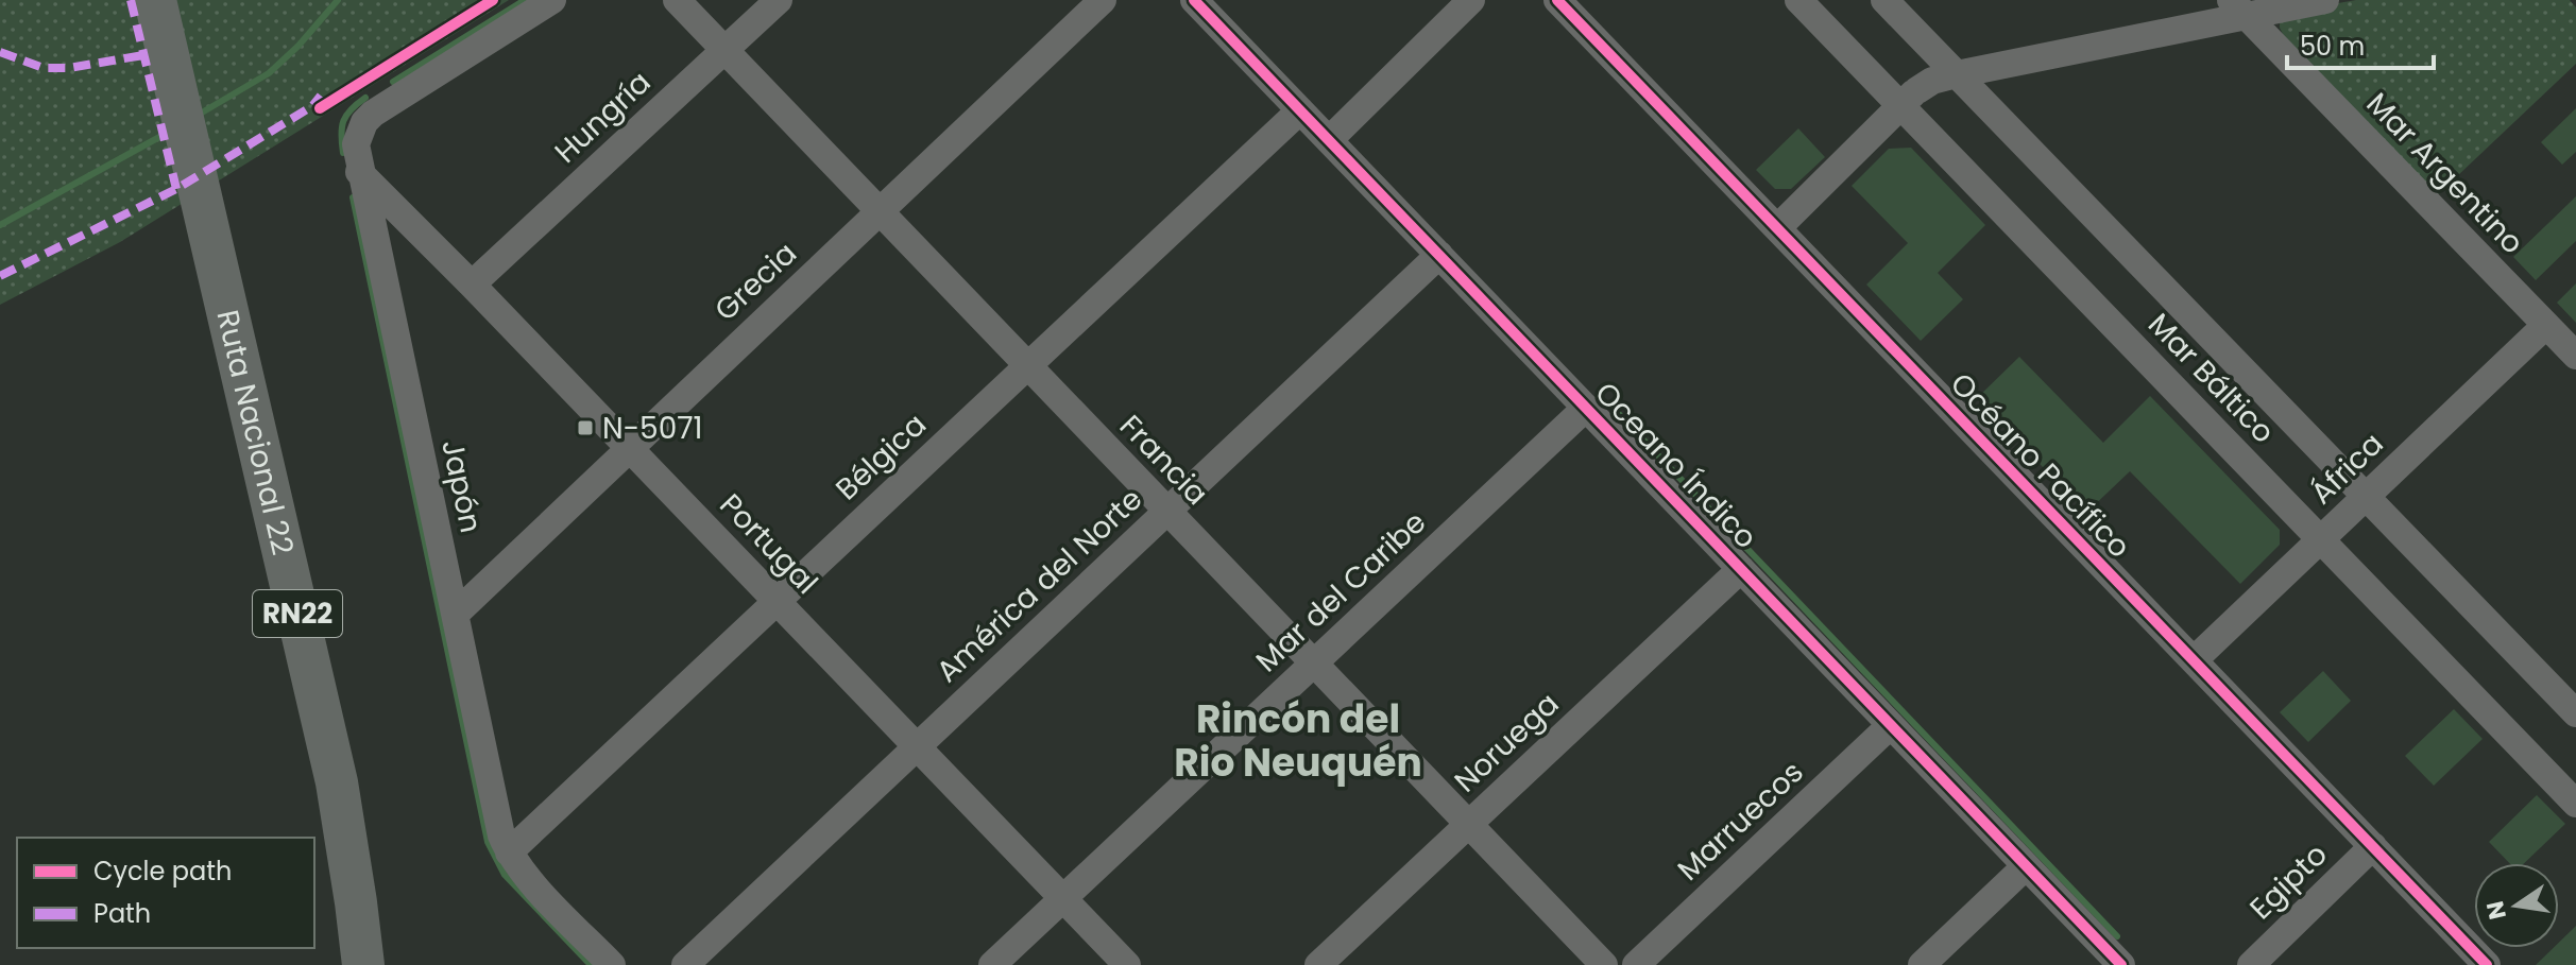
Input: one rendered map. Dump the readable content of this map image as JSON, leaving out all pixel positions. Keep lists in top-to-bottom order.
{
  "streets": {
    "highway": ["Ruta Nacional 22", "RN22"],
    "street": [
      "Hungría",
      "Mar Argentino",
      "Grecia",
      "Mar Báltico",
      "Bélgica",
      "Francia",
      "Oceano Índico",
      "Océano Pacífico",
      "África",
      "Japón",
      "Portugal",
      "América del Norte",
      "Mar del Caribe",
      "Noruega",
      "Marruecos",
      "Egipto"
    ]
  },
  "crossings": [
    ["Hungría", "Francia"],
    ["Hungría", "Portugal"],
    ["Mar Argentino", "África"],
    ["Grecia", "Francia"],
    ["Grecia", "Japón"],
    ["Grecia", "Portugal"],
    ["Mar Báltico", "África"],
    ["Bélgica", "Francia"],
    ["Bélgica", "Oceano Índico"],
    ["Bélgica", "Japón"],
    ["Bélgica", "Portugal"],
    ["Francia", "América del Norte"],
    ["Francia", "Mar del Caribe"],
    ["Francia", "Noruega"],
    ["Oceano Índico", "América del Norte"],
    ["Oceano Índico", "Mar del Caribe"],
    ["Oceano Índico", "Noruega"],
    ["Oceano Índico", "Marruecos"],
    ["Océano Pacífico", "África"],
    ["Océano Pacífico", "Egipto"],
    ["Japón", "Portugal"],
    ["Portugal", "América del Norte"],
    ["Portugal", "Mar del Caribe"]
  ],
  "districts": ["Rincón del Rio Neuquén"],
  "places": {
    "transit": ["N-5071"]
  },
  "legend": ["Cycle path", "Path"],
  "scale_bar": "50 m",
  "north": "left"
}
